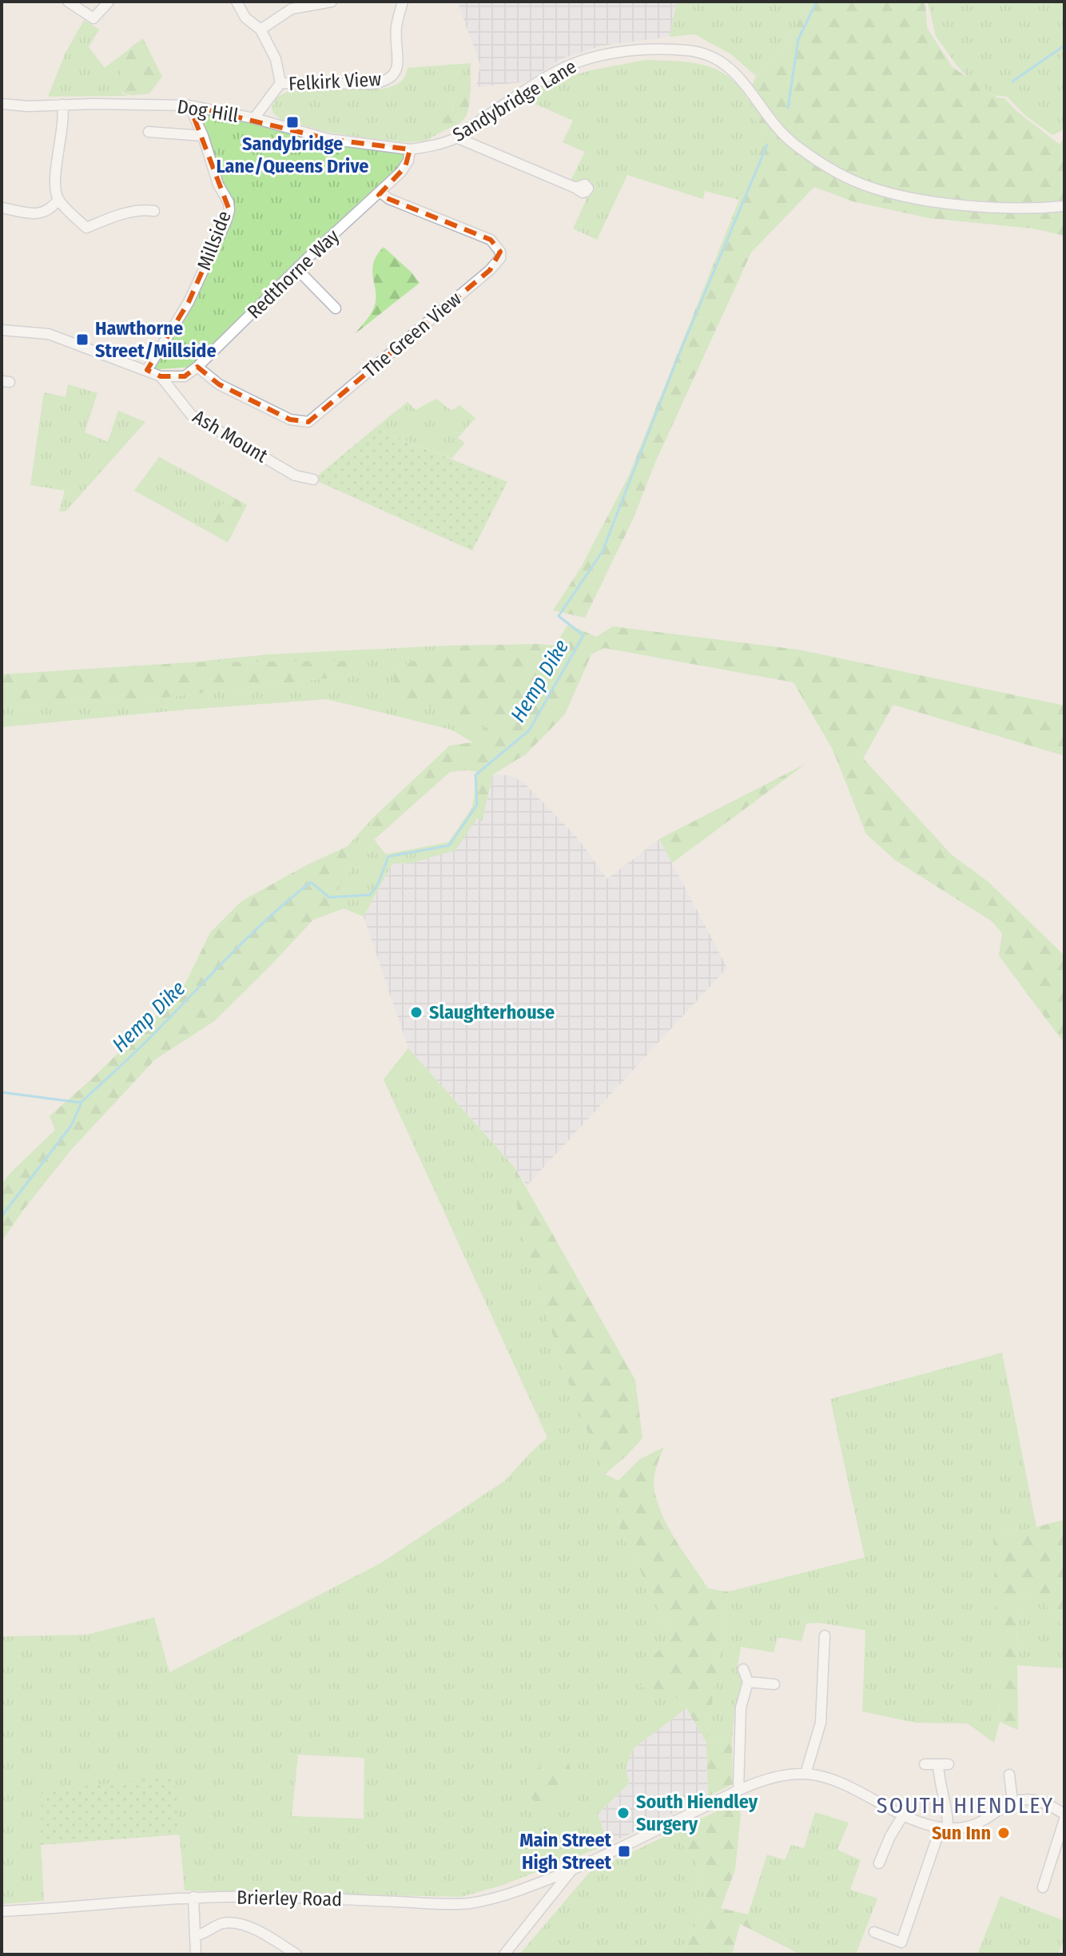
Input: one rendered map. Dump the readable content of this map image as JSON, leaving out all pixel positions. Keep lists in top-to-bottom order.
{
  "streets": {
    "street": [
      "Felkirk View",
      "Sandybridge Lane",
      "Dog Hill",
      "Millside",
      "Redthorne Way",
      "The Green View",
      "Ash Mount",
      "Brierley Road"
    ]
  },
  "crossings": [
    ["Felkirk View", "Dog Hill"],
    ["Sandybridge Lane", "Dog Hill"],
    ["Sandybridge Lane", "Redthorne Way"],
    ["Dog Hill", "Millside"],
    ["Dog Hill", "Redthorne Way"],
    ["Redthorne Way", "The Green View"],
    ["Redthorne Way", "Ash Mount"]
  ],
  "districts": ["SOUTH HIENDLEY"],
  "water": ["Hemp Dike"],
  "places": {
    "transit": ["Sandybridge Lane/Queens Drive", "Hawthorne Street/Millside", "Main Street High Street"],
    "other": ["Slaughterhouse", "South Hiendley Surgery", "Sun Inn"]
  }
}
